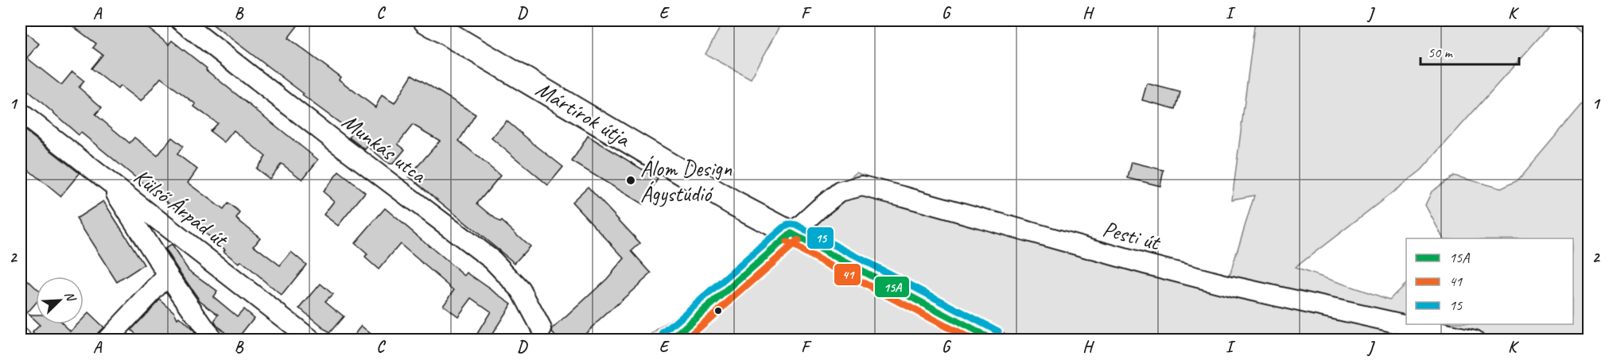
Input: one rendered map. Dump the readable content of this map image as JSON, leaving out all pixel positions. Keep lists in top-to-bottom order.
{
  "streets": {
    "main road": ["Mártírok útja"],
    "street": ["Munkás utca", "Külső Árpád út", "Pesti út"]
  },
  "crossings": [
    ["Mártírok útja", "Pesti út"]
  ],
  "places": ["Álom Design Ágystúdió"],
  "lines": ["transit line 15", "transit line 15A", "transit line 41"],
  "legend": ["15A", "41", "15"],
  "scale_bar": "50 m",
  "north": "top right",
  "grid": {
    "columns": [
      "A",
      "B",
      "C",
      "D",
      "E",
      "F",
      "G",
      "H",
      "I",
      "J",
      "K"
    ],
    "rows": ["1", "2"]
  }
}
